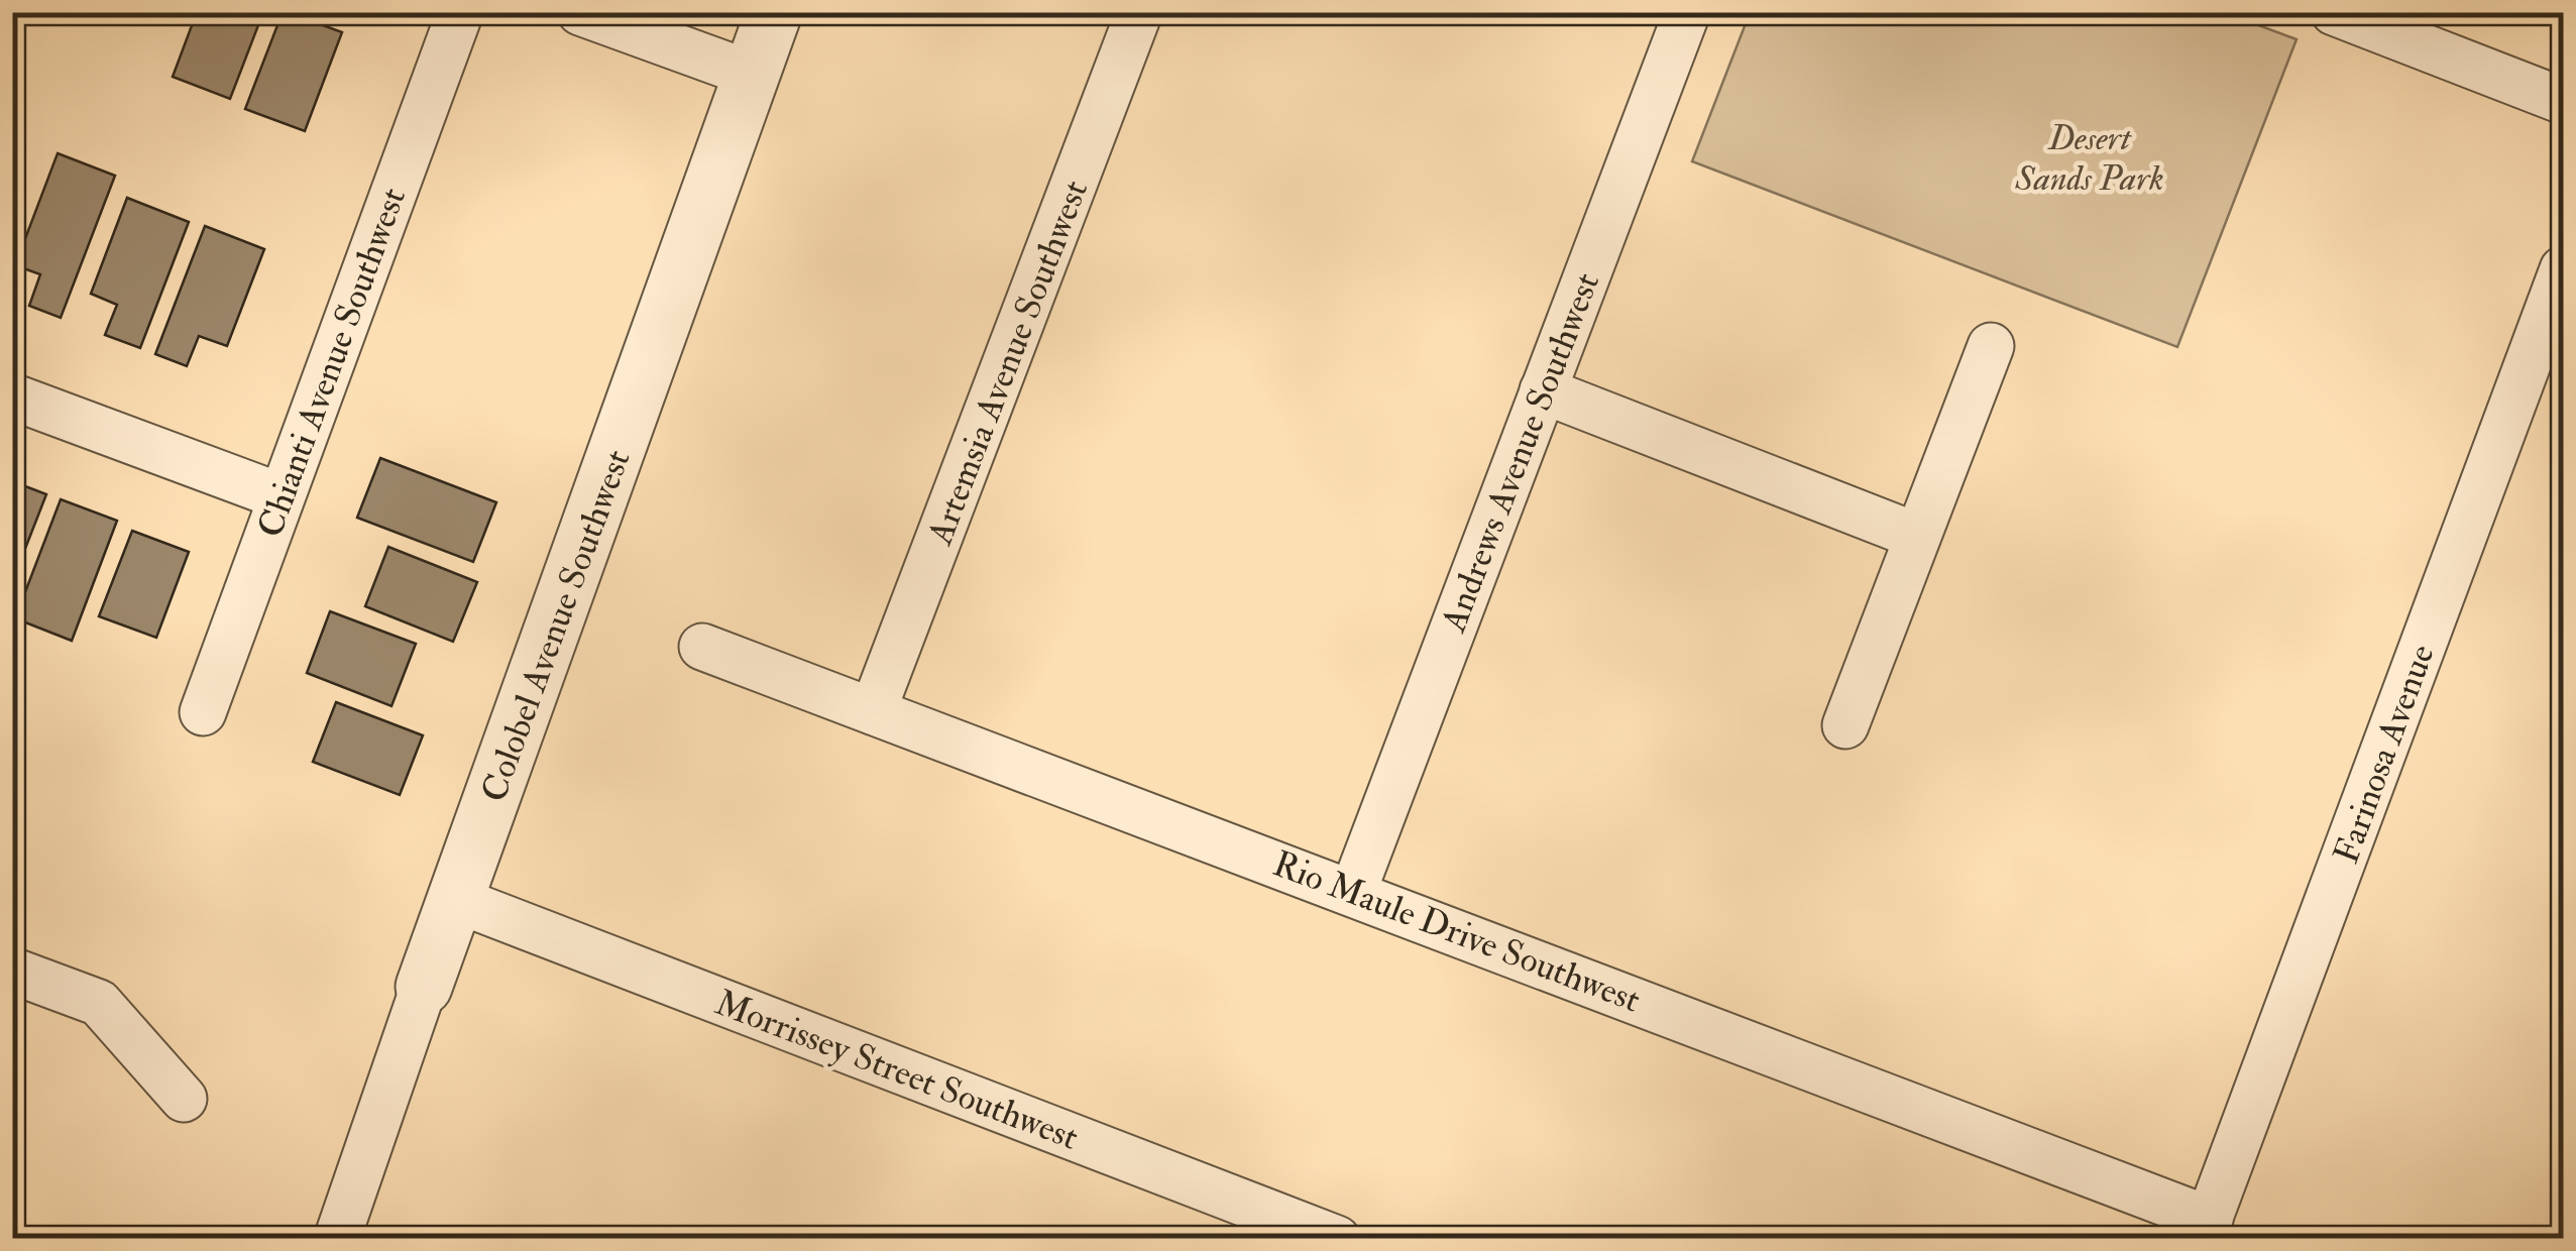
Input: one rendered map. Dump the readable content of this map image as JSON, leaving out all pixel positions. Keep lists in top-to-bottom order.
{
  "streets": {
    "street": [
      "Chianti Avenue Southwest",
      "Artemsia Avenue Southwest",
      "Andrews Avenue Southwest",
      "Colobel Avenue Southwest",
      "Farinosa Avenue",
      "Rio Maule Drive Southwest",
      "Morrissey Street Southwest"
    ]
  },
  "crossings": [
    ["Artemsia Avenue Southwest", "Rio Maule Drive Southwest"],
    ["Andrews Avenue Southwest", "Rio Maule Drive Southwest"],
    ["Colobel Avenue Southwest", "Morrissey Street Southwest"],
    ["Farinosa Avenue", "Rio Maule Drive Southwest"]
  ],
  "parks": ["Desert Sands Park"]
}
